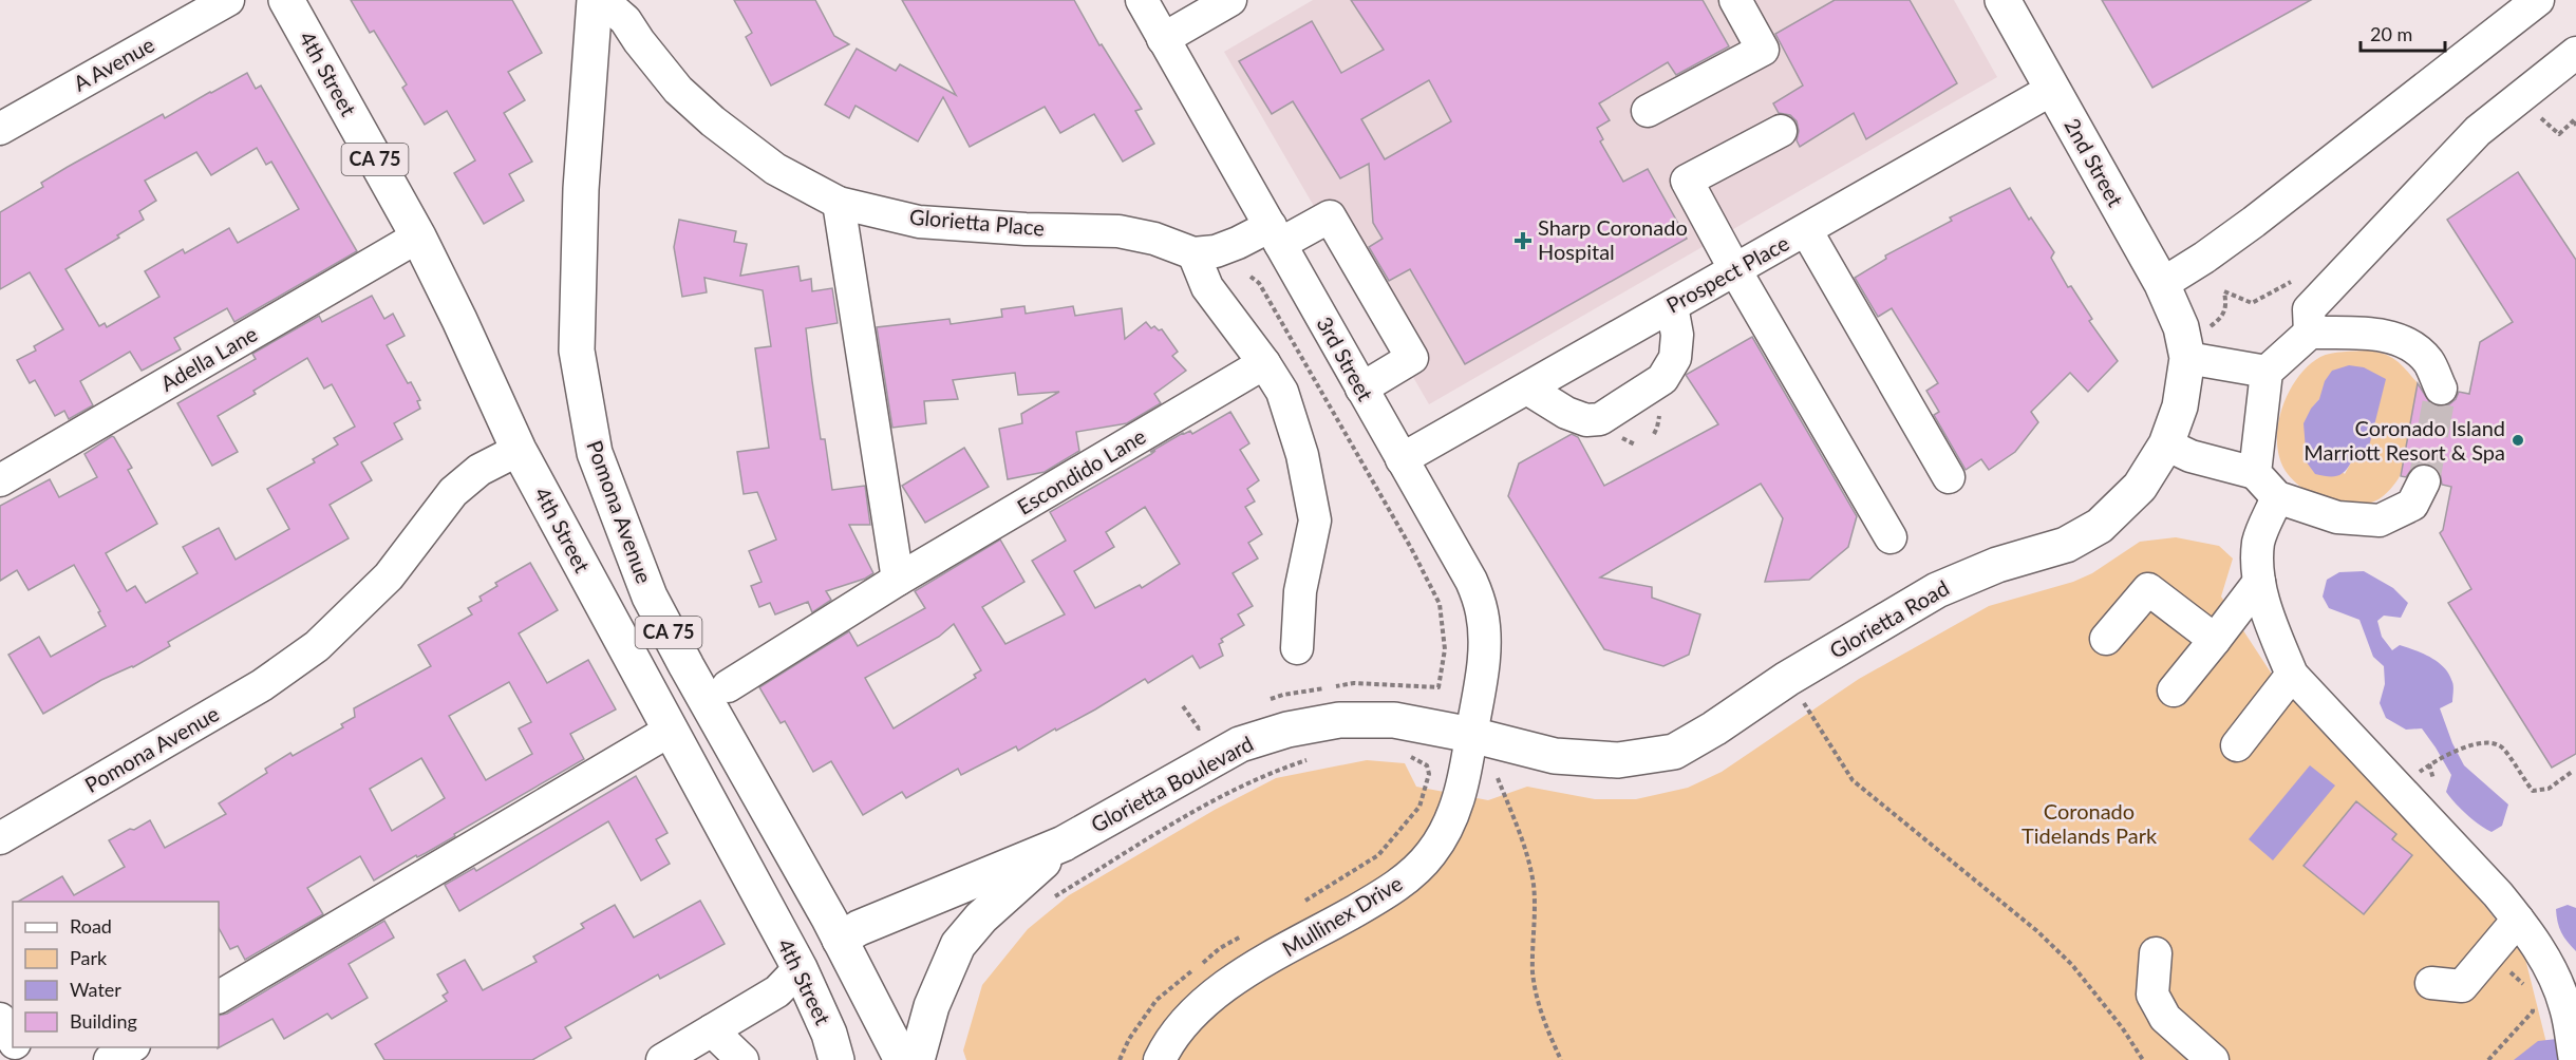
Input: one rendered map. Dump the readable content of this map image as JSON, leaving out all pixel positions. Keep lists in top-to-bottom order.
{
  "streets": {
    "main road": [
      "4th Street",
      "CA 75",
      "2nd Street",
      "Pomona Avenue",
      "Glorietta Road",
      "Glorietta Boulevard"
    ],
    "street": [
      "A Avenue",
      "Glorietta Place",
      "Prospect Place",
      "Adella Lane",
      "3rd Street",
      "Escondido Lane",
      "Mullinex Drive"
    ]
  },
  "crossings": [
    ["4th Street", "Adella Lane"],
    ["4th Street", "Pomona Avenue"],
    ["CA 75", "Pomona Avenue"],
    ["CA 75", "Glorietta Boulevard"],
    ["2nd Street", "Prospect Place"],
    ["2nd Street", "Glorietta Road"],
    ["Prospect Place", "3rd Street"],
    ["3rd Street", "Glorietta Road"],
    ["3rd Street", "Glorietta Boulevard"],
    ["3rd Street", "Mullinex Drive"],
    ["Pomona Avenue", "Glorietta Boulevard"],
    ["Glorietta Road", "Glorietta Boulevard"],
    ["Glorietta Road", "Mullinex Drive"],
    ["Glorietta Boulevard", "Mullinex Drive"]
  ],
  "parks": ["Coronado Tidelands Park"],
  "places": {
    "health": ["Sharp Coronado Hospital"],
    "other": ["Coronado Island Marriott Resort & Spa"]
  },
  "legend": [
    "Road",
    "Park",
    "Water",
    "Building"
  ],
  "scale_bar": "20 m"
}
